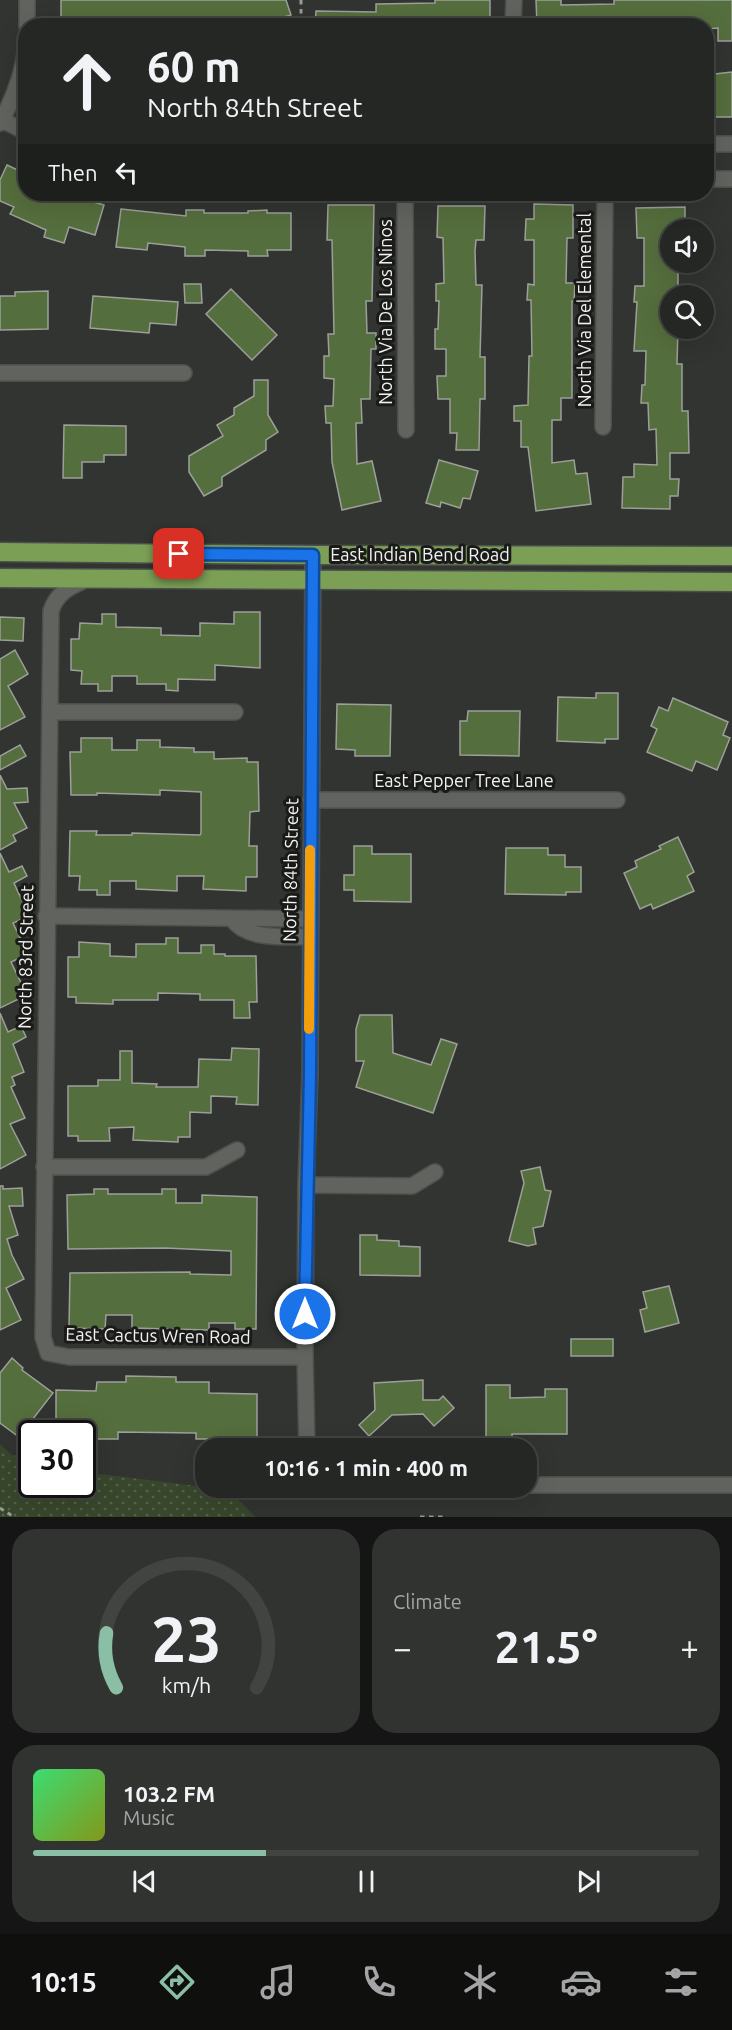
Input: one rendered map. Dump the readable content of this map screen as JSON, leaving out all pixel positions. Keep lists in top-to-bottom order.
{
  "streets": {
    "main road": ["East Indian Bend Road"],
    "street": [
      "North Via Del Elemental",
      "North Via De Los Ninos",
      "East Pepper Tree Lane",
      "North 84th Street",
      "North 83rd Street",
      "East Cactus Wren Road"
    ]
  },
  "crossings": [
    ["East Indian Bend Road", "North 84th Street"],
    ["East Indian Bend Road", "North 83rd Street"],
    ["East Pepper Tree Lane", "North 84th Street"],
    ["North 84th Street", "East Cactus Wren Road"],
    ["North 83rd Street", "East Cactus Wren Road"]
  ],
  "page": {
    "turn": ["60 m", "North 84th Street"],
    "then": "Then",
    "limit": "30",
    "trip": "10:16 · 1 min · 400 m",
    "tile": "Climate",
    "heat": ["−", "21.5°", "+"],
    "song": ["103.2 FM", "Music"],
    "tabs": "10:15",
    "gauge": ["23", "km/h"]
  }
}
